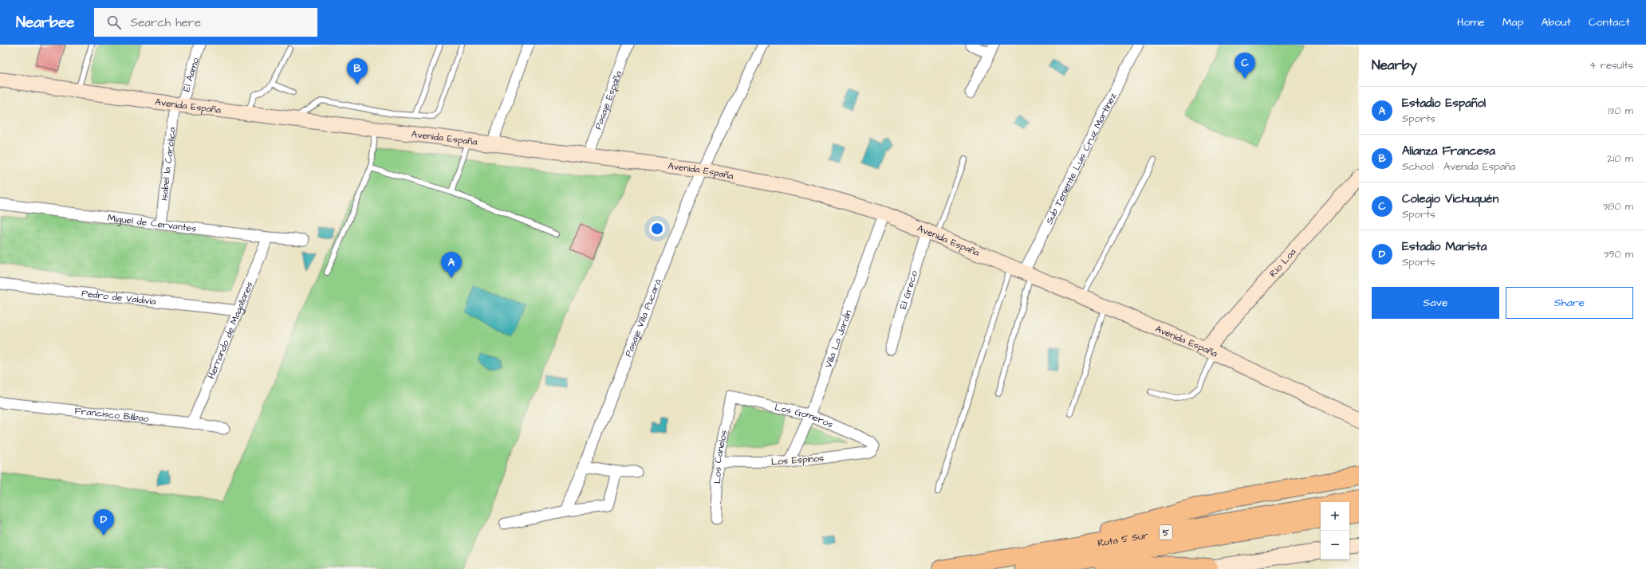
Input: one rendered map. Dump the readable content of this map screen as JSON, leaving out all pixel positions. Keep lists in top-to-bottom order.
{
  "streets": {
    "highway": ["5", "Ruta 5 Sur"],
    "main road": ["Avenida España", "Río Loa"],
    "street": [
      "El Àamo",
      "Pasaje España",
      "Sub Teniente Luis Cruz Martínez",
      "Isabel la Carólica",
      "Miguel de Cervantes",
      "El Greco",
      "Pedro de Valdivia",
      "Pasaje Villa Pucará",
      "Hernando de Magallanes",
      "Villa La Jardin",
      "Francisco Bilbao",
      "Los Gomeros",
      "Los Canelos",
      "Los Espinos"
    ]
  },
  "crossings": [
    ["El Àamo", "Avenida España"],
    ["El Àamo", "Isabel la Carólica"],
    ["Pasaje España", "Avenida España"],
    ["Avenida España", "Sub Teniente Luis Cruz Martínez"],
    ["Avenida España", "Isabel la Carólica"],
    ["Avenida España", "Río Loa"],
    ["Avenida España", "El Greco"],
    ["Avenida España", "Pasaje Villa Pucará"],
    ["Avenida España", "Villa La Jardin"],
    ["Isabel la Carólica", "Miguel de Cervantes"],
    ["Miguel de Cervantes", "Hernando de Magallanes"],
    ["Pedro de Valdivia", "Hernando de Magallanes"],
    ["Hernando de Magallanes", "Francisco Bilbao"],
    ["Villa La Jardin", "Los Gomeros"],
    ["Villa La Jardin", "Los Espinos"],
    ["Los Gomeros", "Los Canelos"],
    ["Los Gomeros", "Los Espinos"],
    ["Los Canelos", "Los Espinos"]
  ],
  "page": {
    "header": "Nearbee",
    "search": "Search here",
    "nav": [
      "Home",
      "Map",
      "About",
      "Contact"
    ],
    "heading": ["Nearby", "4 results"],
    "pins": [
      "C",
      "B",
      "A",
      "D"
    ],
    "list": [
      {
        "mark": "A",
        "name": "Estadio Español",
        "note": "Sports",
        "value": "130 m"
      },
      {
        "mark": "B",
        "name": "Alianza Francesa",
        "note": "School · Avenida España",
        "value": "210 m"
      },
      {
        "mark": "C",
        "name": "Colegio Vichuquén",
        "note": "Sports",
        "value": "380 m"
      },
      {
        "mark": "D",
        "name": "Estadio Marista",
        "note": "Sports",
        "value": "390 m"
      }
    ],
    "buttons": ["Save", "Share"],
    "map_buttons": ["+", "−"]
  }
}
